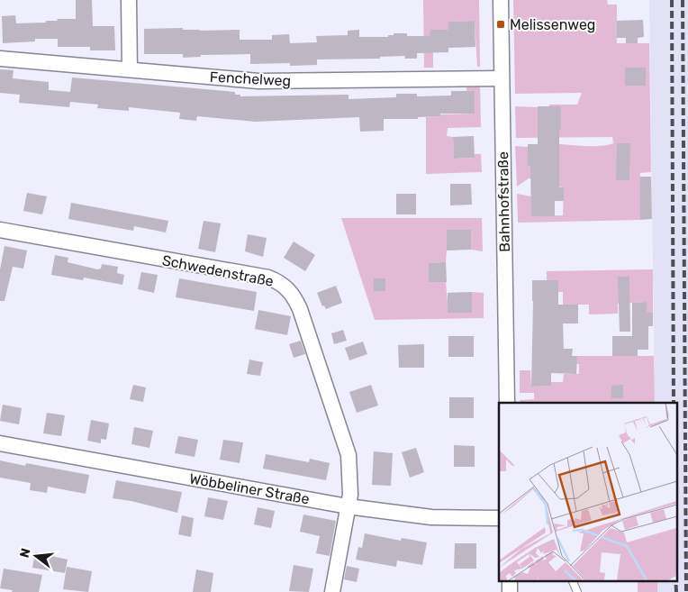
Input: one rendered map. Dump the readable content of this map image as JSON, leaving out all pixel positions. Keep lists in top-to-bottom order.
{
  "streets": {
    "street": [
      "Fenchelweg",
      "Bahnhofstraße",
      "Schwedenstraße",
      "Wöbbeliner Straße"
    ]
  },
  "crossings": [
    ["Fenchelweg", "Bahnhofstraße"],
    ["Schwedenstraße", "Wöbbeliner Straße"]
  ],
  "places": {
    "transit": ["Melissenweg"]
  },
  "north": "left"
}
